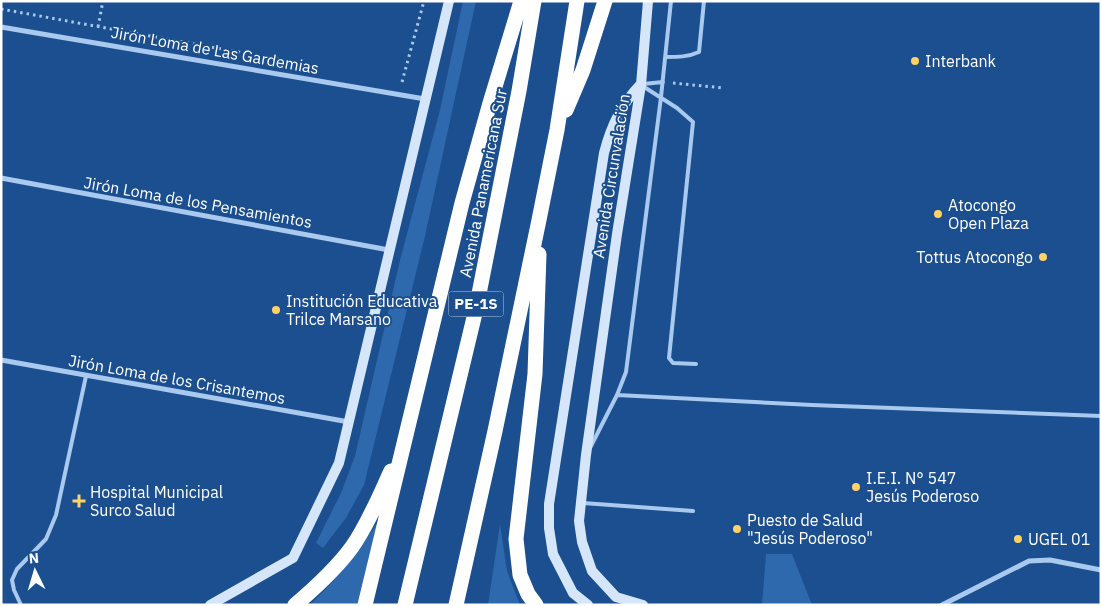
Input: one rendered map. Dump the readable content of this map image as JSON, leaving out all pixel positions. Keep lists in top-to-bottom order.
{
  "streets": {
    "highway": ["Avenida Panamericana Sur", "PE-1S"],
    "street": [
      "Jirón Loma de Las Gardemias",
      "Avenida Circunvalación",
      "Jirón Loma de los Pensamientos",
      "Jirón Loma de los Crisantemos"
    ]
  },
  "places": {
    "other": [
      "Interbank",
      "Atocongo Open Plaza",
      "Tottus Atocongo",
      "Institución Educativa Trilce Marsano",
      "I.E.I. N° 547 Jesús Poderoso",
      "Puesto de Salud \"Jesús Poderoso\"",
      "UGEL 01"
    ],
    "health": ["Hospital Municipal Surco Salud"]
  },
  "north": "top"
}
